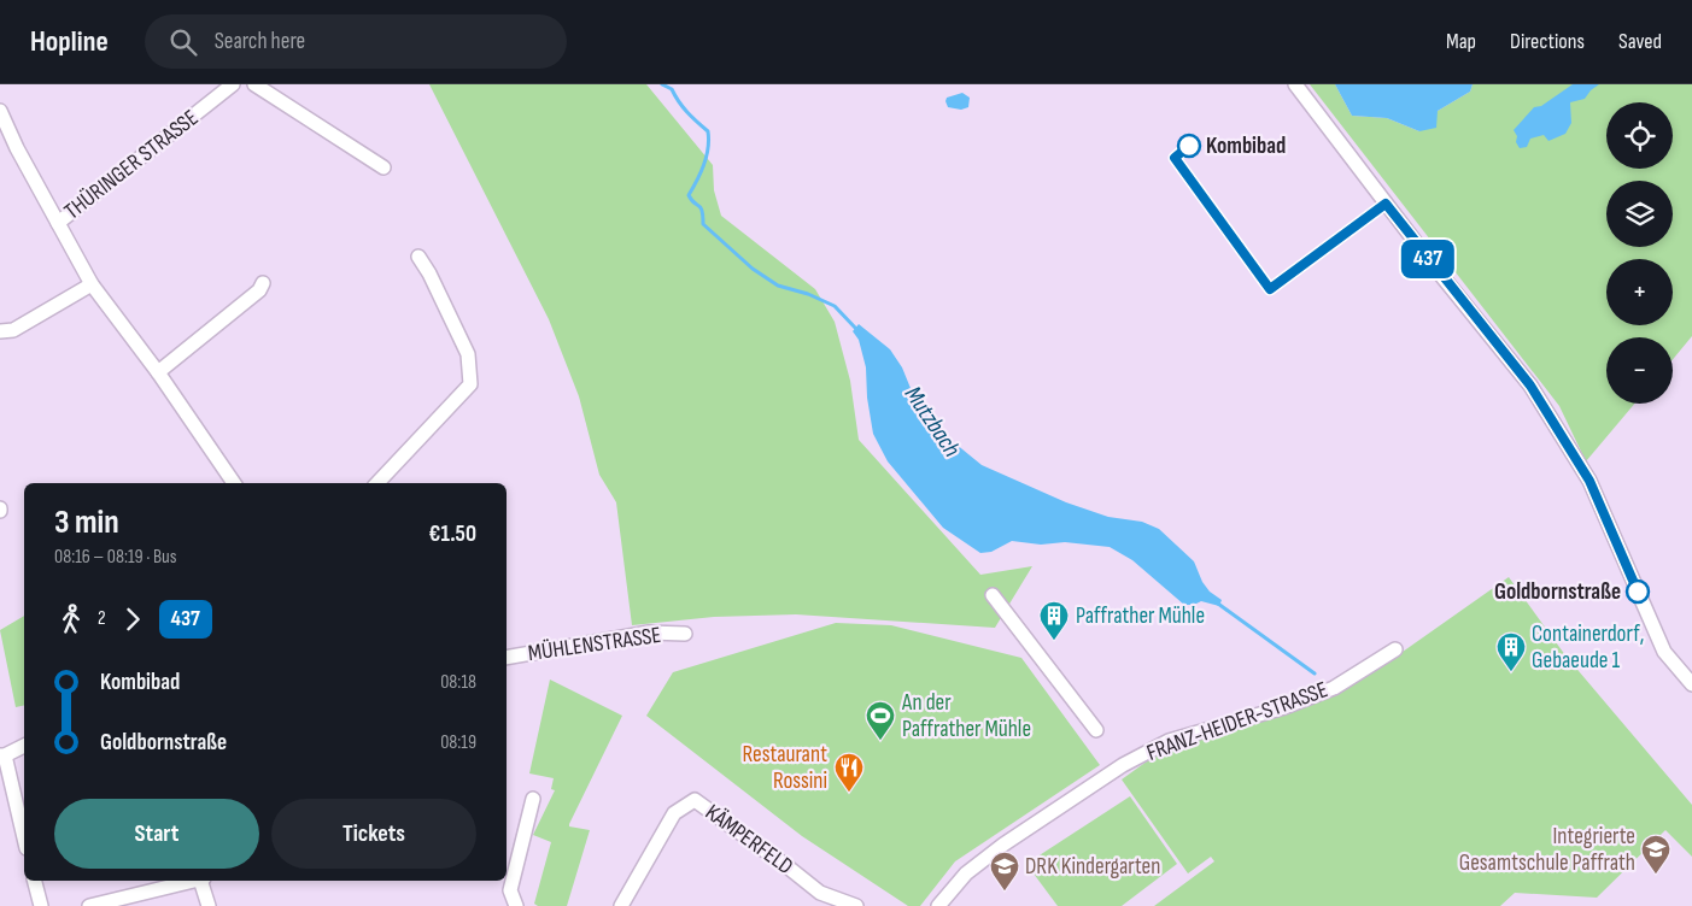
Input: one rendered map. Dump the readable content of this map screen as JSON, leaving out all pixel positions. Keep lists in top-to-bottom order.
{
  "streets": {
    "street": [
      "THÜRINGER STRASSE",
      "MÜHLENSTRASSE",
      "FRANZ-HEIDER-STRASSE",
      "KÄMPERFELD"
    ]
  },
  "water": ["Mutzbach"],
  "places": {
    "other": ["Kombibad", "Goldbornstraße"],
    "building": ["Paffrather Mühle", "Containerdorf, Gebaeude 1"],
    "sports": ["An der Paffrather Mühle"],
    "restaurant": ["Restaurant Rossini"],
    "school or university": ["Integrierte Gesamtschule Paffrath", "DRK Kindergarten"]
  },
  "lines": ["bus line 437"],
  "page": {
    "header": "Hopline",
    "search": "Search here",
    "nav": ["Map", "Directions", "Saved"],
    "on_map": "437",
    "map_buttons": ["+", "−"],
    "heading": ["3 min", "08:16 – 08:19 · Bus", "€1.50"],
    "legs": ["2", "437"],
    "list": [
      {
        "name": "Kombibad",
        "value": "08:18"
      },
      {
        "name": "Goldbornstraße",
        "value": "08:19"
      }
    ],
    "buttons": ["Start", "Tickets"]
  }
}
